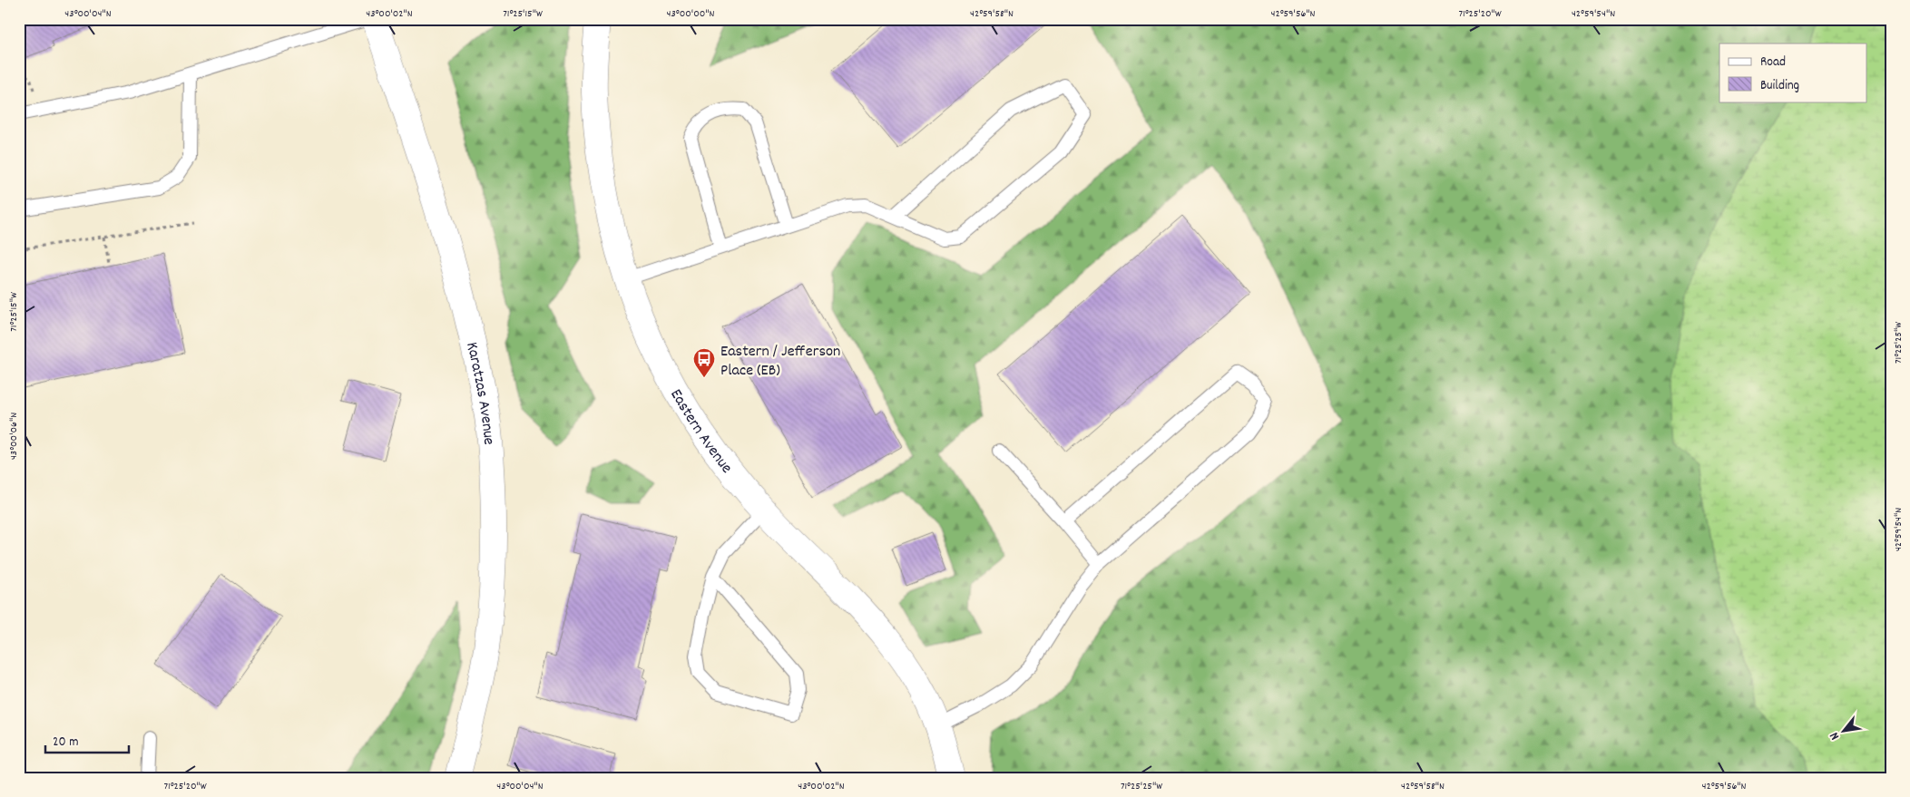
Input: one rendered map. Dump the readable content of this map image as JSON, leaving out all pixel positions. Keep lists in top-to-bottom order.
{
  "streets": {
    "street": ["Karatzas Avenue", "Eastern Avenue"]
  },
  "places": {
    "bus stop": ["Eastern / Jefferson Place (EB)"]
  },
  "legend": ["Road", "Building"],
  "scale_bar": "20 m",
  "north": "bottom left",
  "coordinates": [
    "43°00'04\"N",
    "43°00'02\"N",
    "71°25'15\"W",
    "43°00'00\"N",
    "42°59'58\"N",
    "42°59'56\"N",
    "71°25'20\"W",
    "42°59'54\"N",
    "71°25'25\"W",
    "43°00'06\"N"
  ]
}
